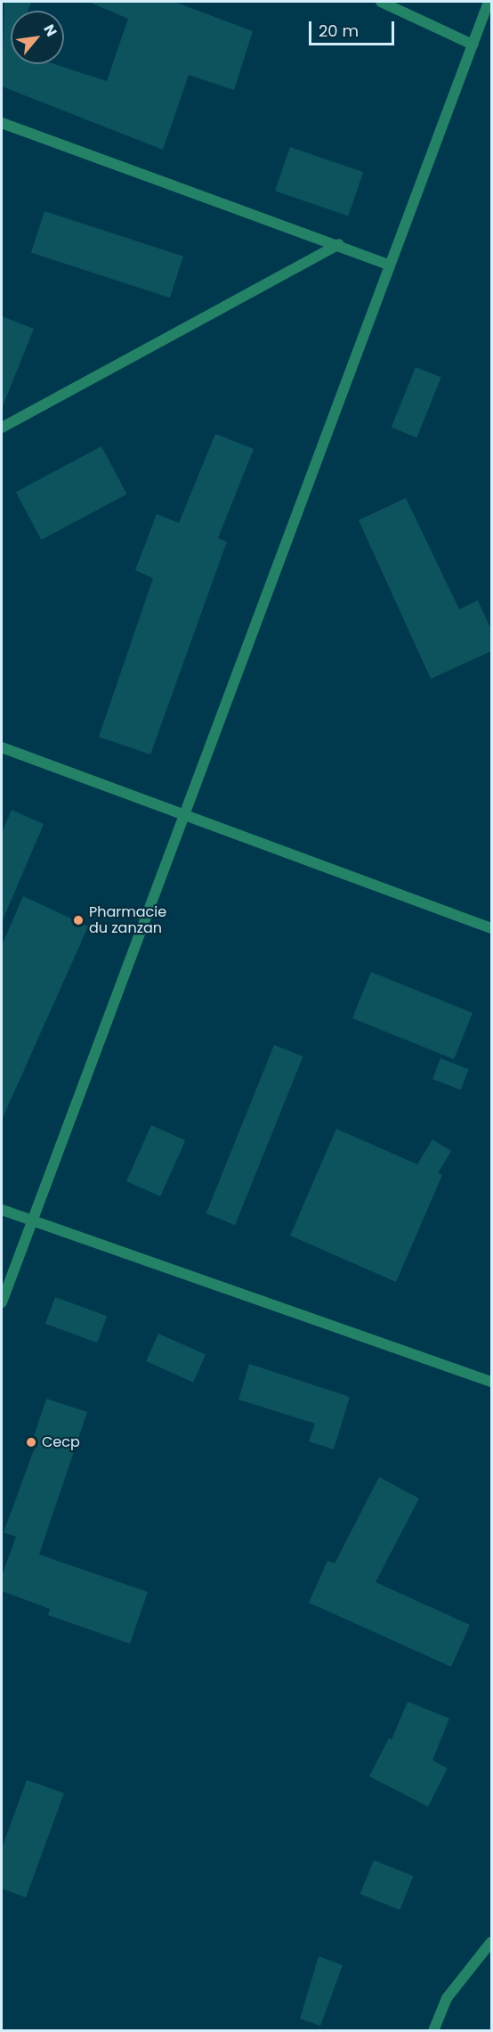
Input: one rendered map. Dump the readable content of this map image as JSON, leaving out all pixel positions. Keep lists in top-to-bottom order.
{
  "places": ["Pharmacie du zanzan", "Cecp"],
  "scale_bar": "20 m",
  "north": "top right"
}
